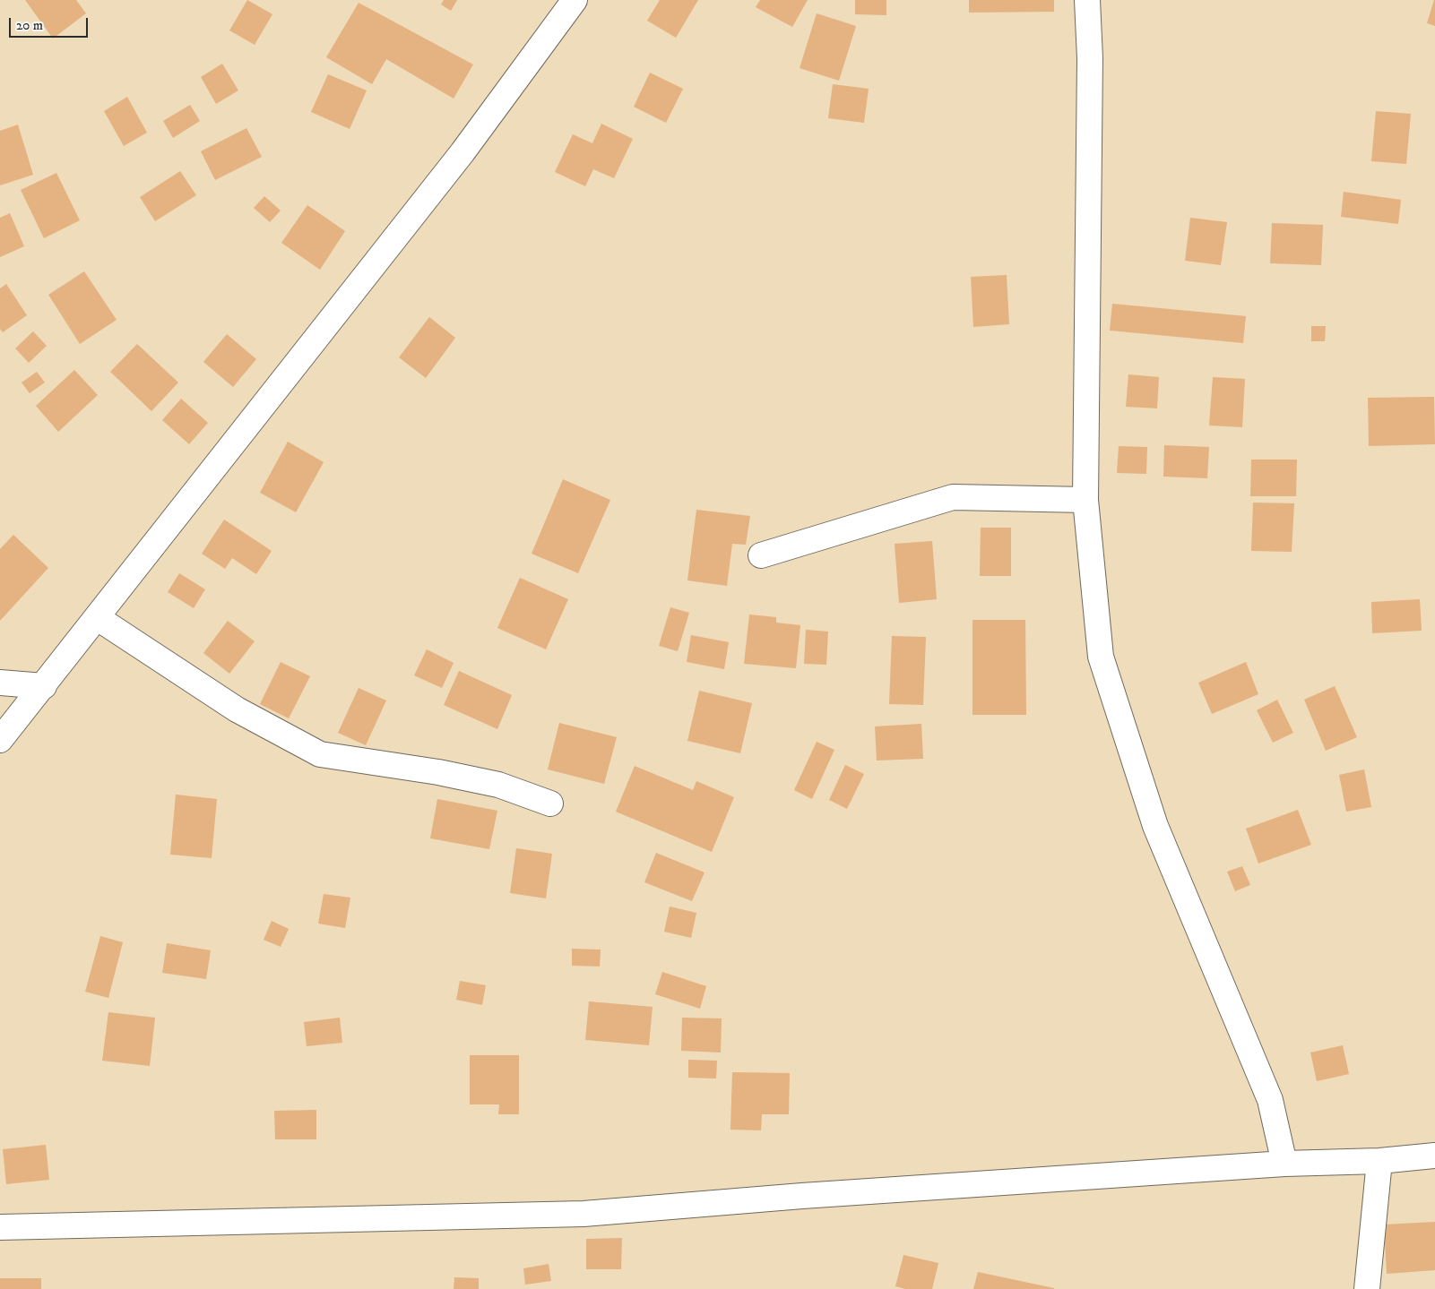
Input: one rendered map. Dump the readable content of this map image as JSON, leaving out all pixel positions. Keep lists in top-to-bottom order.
{
  "scale_bar": "20 m"
}
